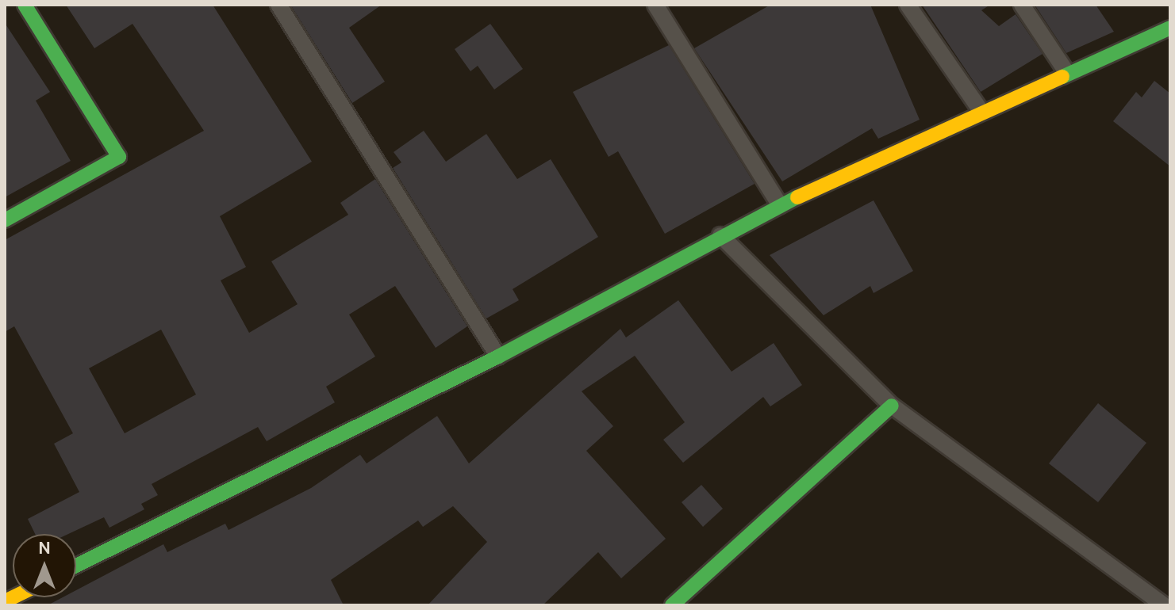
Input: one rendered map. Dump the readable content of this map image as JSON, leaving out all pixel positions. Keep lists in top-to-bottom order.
{
  "north": "top"
}
